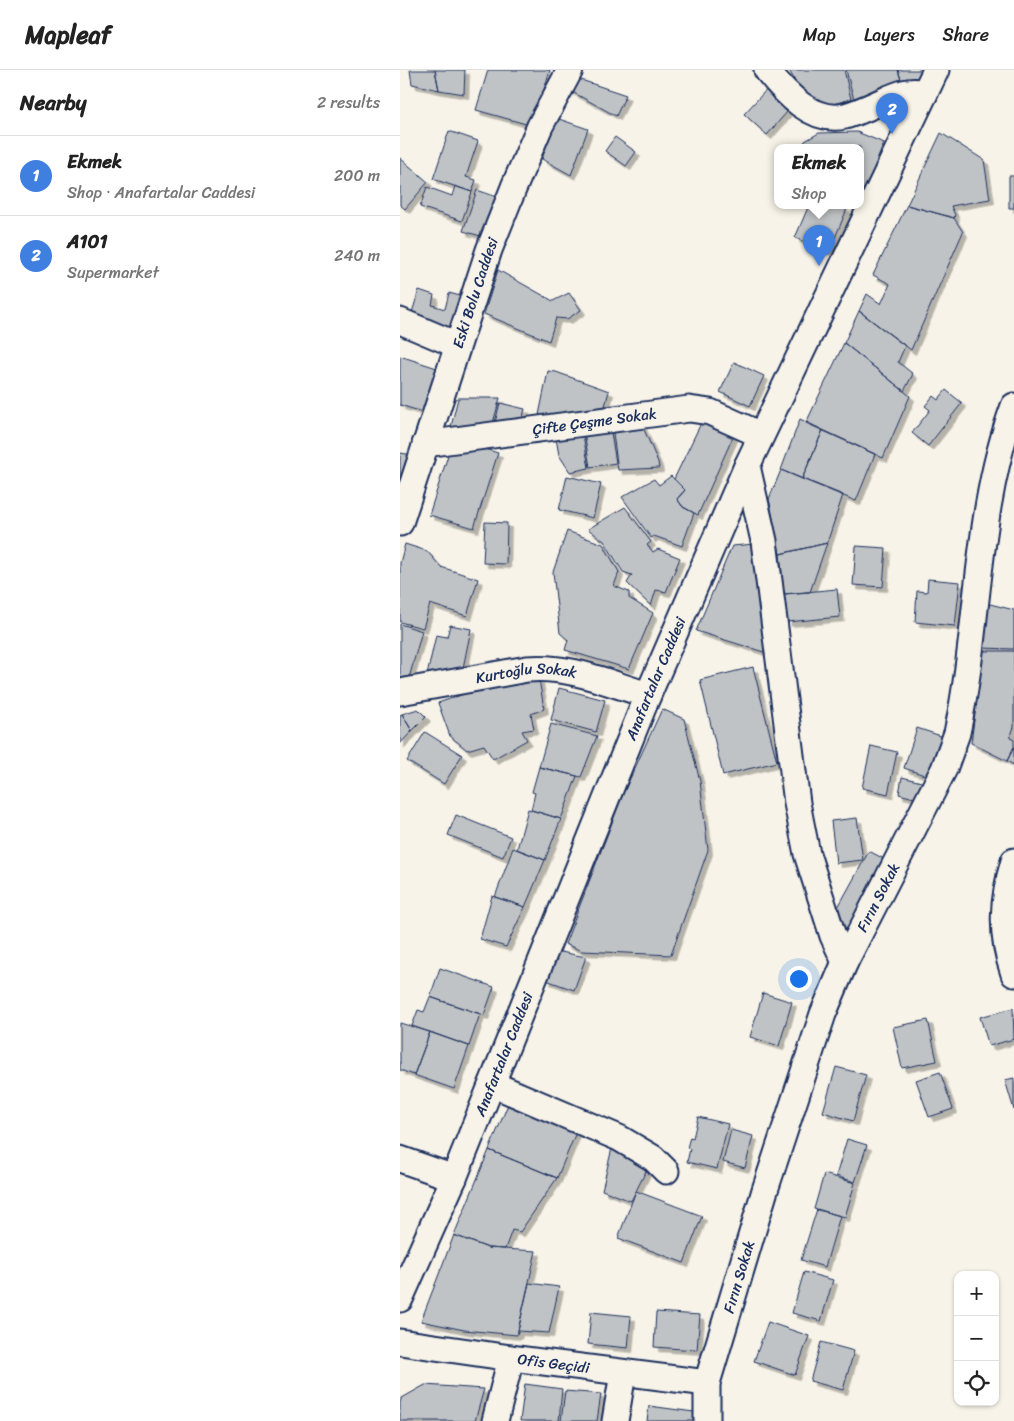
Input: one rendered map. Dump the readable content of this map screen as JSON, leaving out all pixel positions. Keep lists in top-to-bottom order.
{
  "streets": {
    "street": [
      "Eski Bolu Caddesi",
      "Çifte Çeşme Sokak",
      "Kurtoğlu Sokak",
      "Anafartalar Caddesi",
      "Fırın Sokak",
      "Ofis Geçidi"
    ]
  },
  "crossings": [
    ["Eski Bolu Caddesi", "Çifte Çeşme Sokak"],
    ["Çifte Çeşme Sokak", "Anafartalar Caddesi"],
    ["Kurtoğlu Sokak", "Anafartalar Caddesi"],
    ["Fırın Sokak", "Ofis Geçidi"]
  ],
  "page": {
    "header": "Mapleaf",
    "nav": ["Map", "Layers", "Share"],
    "heading": ["Nearby", "2 results"],
    "pins": ["2", "1"],
    "list": [
      {
        "mark": "1",
        "name": "Ekmek",
        "note": "Shop · Anafartalar Caddesi",
        "value": "200 m"
      },
      {
        "mark": "2",
        "name": "A101",
        "note": "Supermarket",
        "value": "240 m"
      }
    ],
    "popup": ["Ekmek", "Shop"],
    "map_buttons": ["+", "−"]
  }
}
